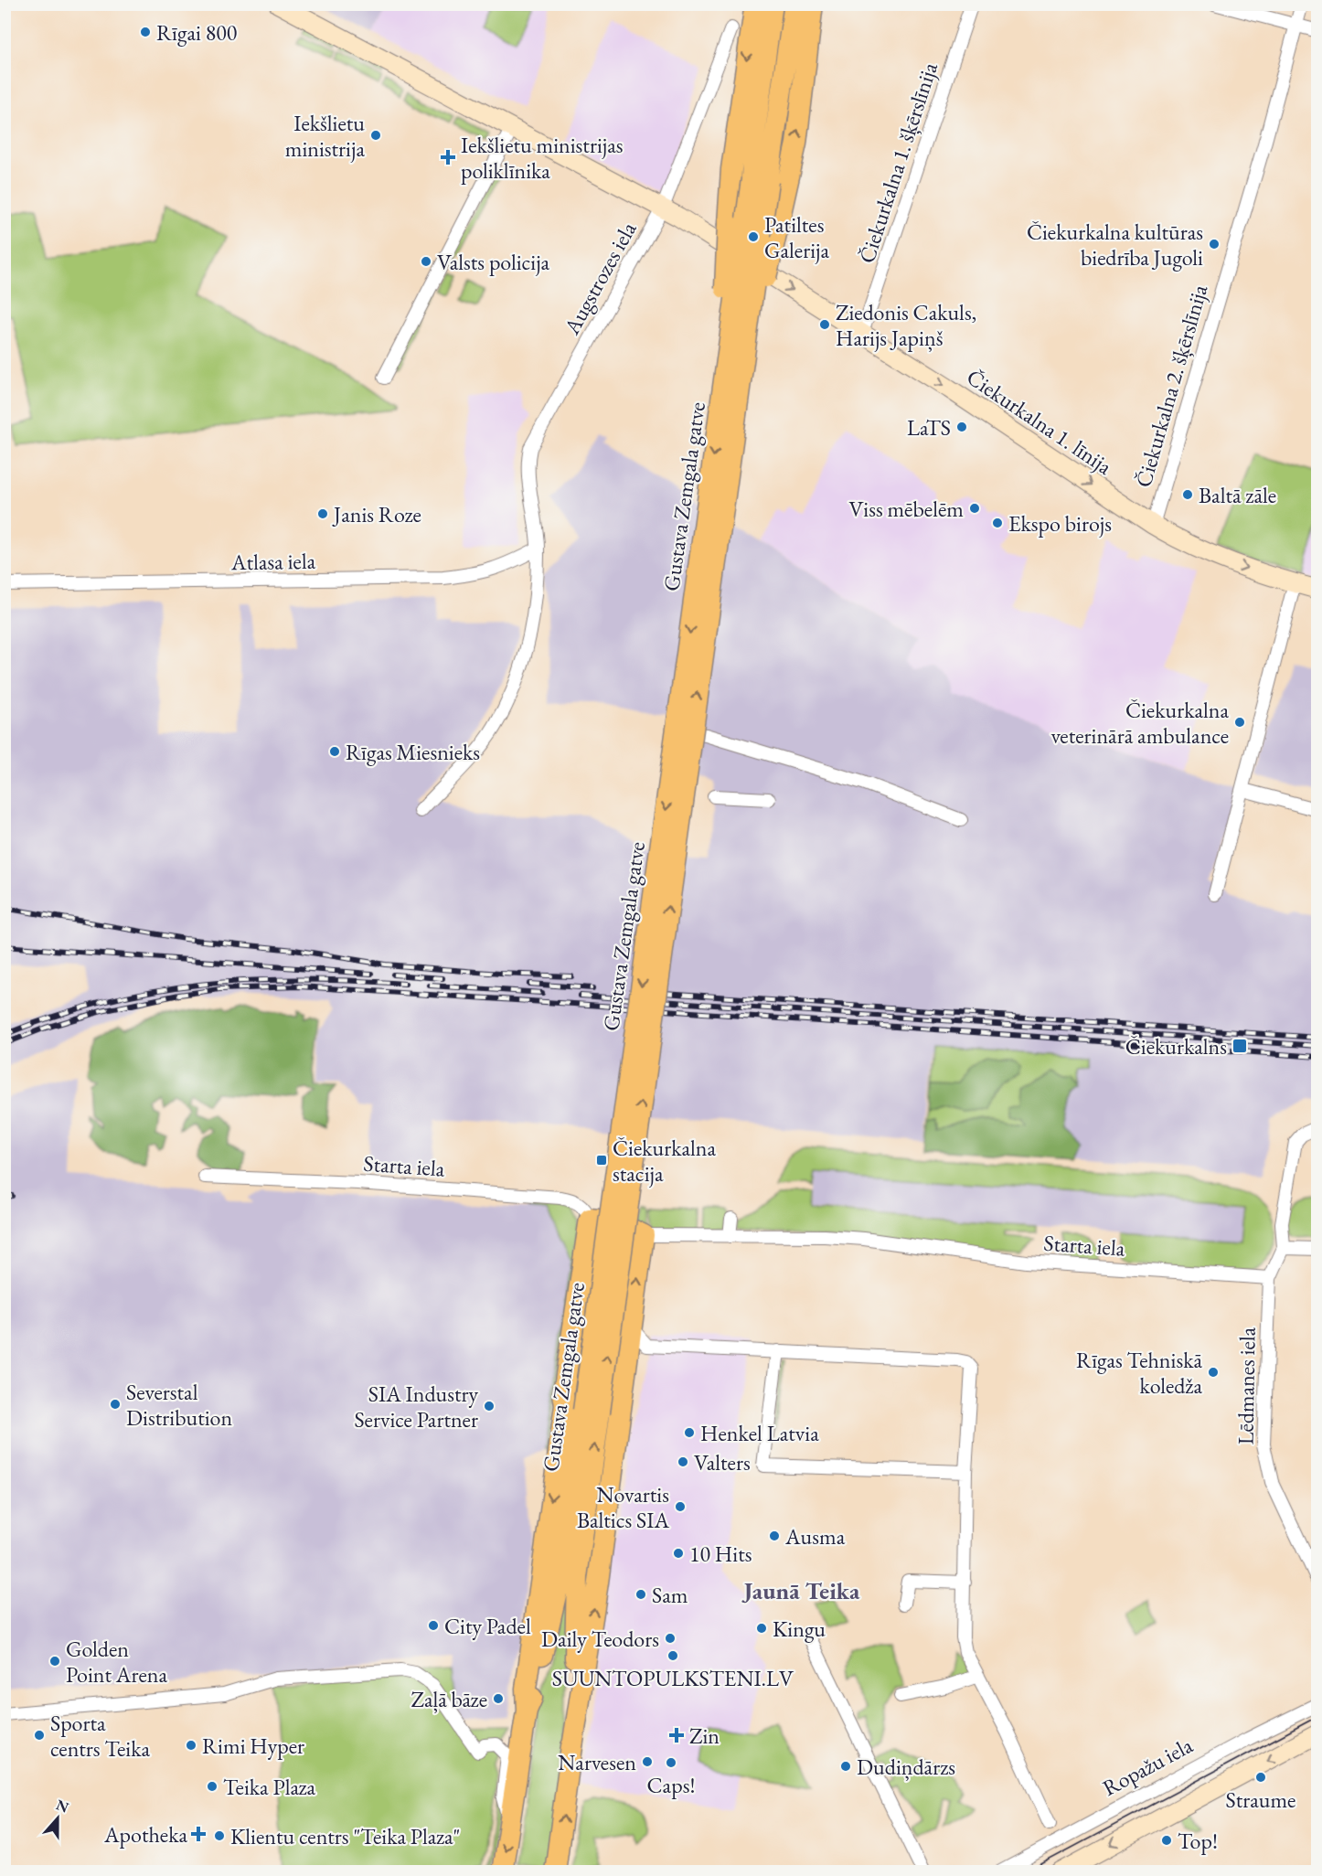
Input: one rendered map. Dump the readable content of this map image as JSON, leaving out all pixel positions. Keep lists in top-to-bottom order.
{
  "streets": {
    "main road": ["Gustava Zemgala gatve"],
    "street": [
      "Čiekurkalna 1. šķērslīnija",
      "Augstrozes iela",
      "Čiekurkalna 2. šķērslīnija",
      "Čiekurkalna 1. līnija",
      "Atlasa iela",
      "Starta iela",
      "Lēdmanes iela",
      "Ropažu iela"
    ]
  },
  "crossings": [
    ["Čiekurkalna 1. šķērslīnija", "Čiekurkalna 1. līnija"],
    ["Augstrozes iela", "Čiekurkalna 1. līnija"],
    ["Augstrozes iela", "Atlasa iela"],
    ["Čiekurkalna 2. šķērslīnija", "Čiekurkalna 1. līnija"],
    ["Starta iela", "Lēdmanes iela"]
  ],
  "one_way": ["Čiekurkalna 1. līnija"],
  "districts": ["Jaunā Teika"],
  "places": {
    "other": [
      "Rīgai 800",
      "Iekšlietu ministrija",
      "Patiltes Galerija",
      "Čiekurkalna kultūras biedrība Jugoli",
      "Valsts policija",
      "Ziedonis Cakuls, Harijs Japiņš",
      "LaTS",
      "Baltā zāle",
      "Viss mēbelēm",
      "Janis Roze",
      "Ekspo birojs",
      "Čiekurkalna veterinārā ambulance",
      "Rīgas Miesnieks",
      "Rīgas Tehniskā koledža",
      "Severstal Distribution",
      "SIA Industry Service Partner",
      "Henkel Latvia",
      "Valters",
      "Novartis Baltics SIA",
      "Ausma",
      "10 Hits",
      "Sam",
      "City Padel",
      "Kingu",
      "Daily Teodors",
      "SUUNTOPULKSTENI.LV",
      "Golden Point Arena",
      "Zaļā bāze",
      "Sporta centrs Teika",
      "Rimi Hyper",
      "Narvesen",
      "Caps!",
      "Dudiņdārzs",
      "Straume",
      "Teika Plaza",
      "Klientu centrs \"Teika Plaza\"",
      "Top!"
    ],
    "health": ["Iekšlietu ministrijas poliklīnika", "Zin", "Apotheka"],
    "transit": ["Čiekurkalns", "Čiekurkalna stacija"]
  },
  "north": "top"
}
